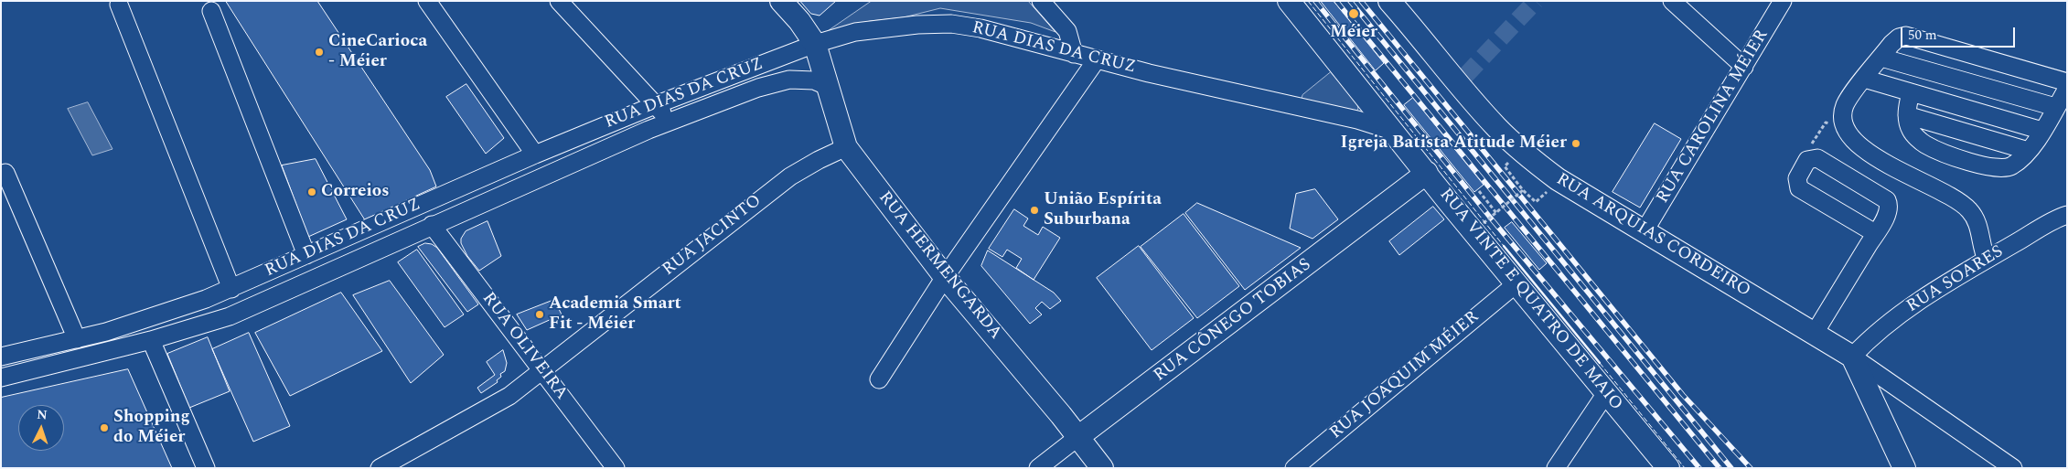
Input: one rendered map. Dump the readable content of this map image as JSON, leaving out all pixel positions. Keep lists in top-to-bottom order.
{
  "streets": {
    "main road": [
      "RUA ARQUIAS CORDEIRO",
      "RUA HERMENGARDA",
      "RUA VINTE E QUATRO DE MAIO",
      "RUA CÔNEGO TOBIAS"
    ],
    "street": [
      "RUA DIAS DA CRUZ",
      "RUA CAROLINA MÉIER",
      "RUA JACINTO",
      "RUA SOARES",
      "RUA OLIVEIRA",
      "RUA JOAQUIM MÉIER"
    ]
  },
  "crossings": [
    ["RUA DIAS DA CRUZ", "RUA HERMENGARDA"],
    ["RUA DIAS DA CRUZ", "RUA VINTE E QUATRO DE MAIO"],
    ["RUA DIAS DA CRUZ", "RUA OLIVEIRA"],
    ["RUA CAROLINA MÉIER", "RUA ARQUIAS CORDEIRO"],
    ["RUA JACINTO", "RUA HERMENGARDA"],
    ["RUA JACINTO", "RUA OLIVEIRA"],
    ["RUA ARQUIAS CORDEIRO", "RUA SOARES"],
    ["RUA HERMENGARDA", "RUA CÔNEGO TOBIAS"],
    ["RUA VINTE E QUATRO DE MAIO", "RUA CÔNEGO TOBIAS"],
    ["RUA VINTE E QUATRO DE MAIO", "RUA JOAQUIM MÉIER"]
  ],
  "places": [
    "Méier",
    "CineCarioca - Méier",
    "Igreja Batista Atitude Méier",
    "Correios",
    "União Espírita Suburbana",
    "Academia Smart Fit - Méier",
    "Shopping do Méier"
  ],
  "scale_bar": "50 m",
  "north": "top"
}
